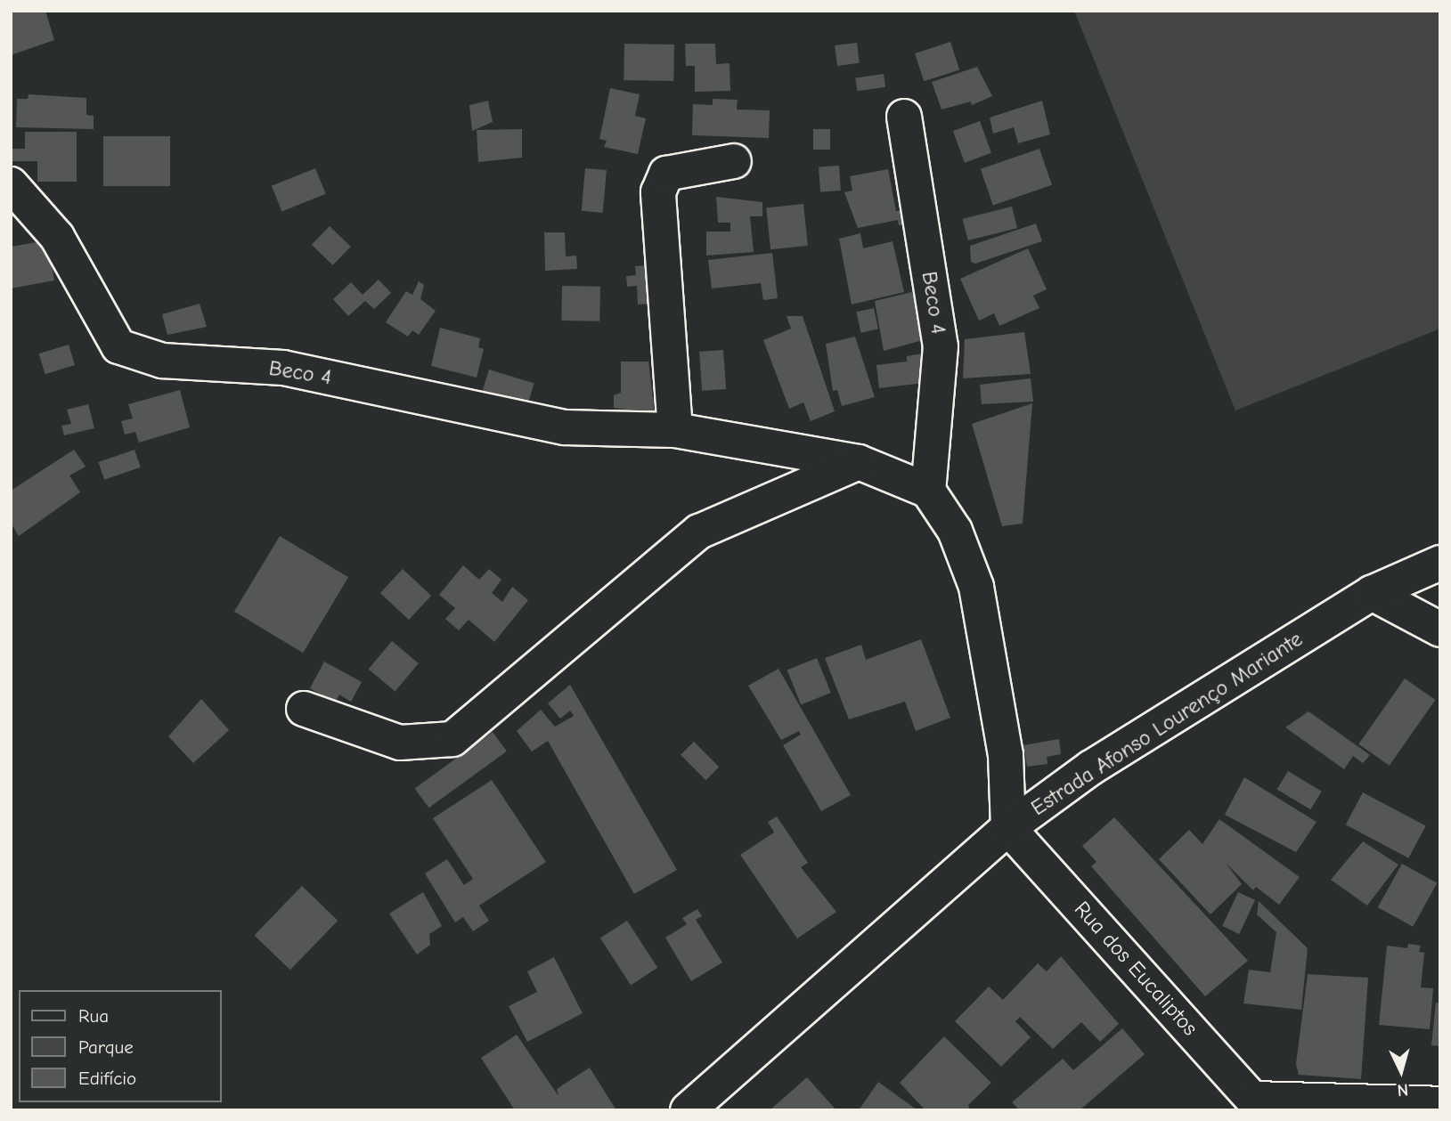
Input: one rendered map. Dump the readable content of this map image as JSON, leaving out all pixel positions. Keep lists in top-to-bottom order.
{
  "streets": {
    "street": ["Beco 4", "Estrada Afonso Lourenço Mariante", "Rua dos Eucaliptos"]
  },
  "crossings": [
    ["Estrada Afonso Lourenço Mariante", "Rua dos Eucaliptos"]
  ],
  "legend": ["Rua", "Parque", "Edifício"],
  "north": "bottom"
}
